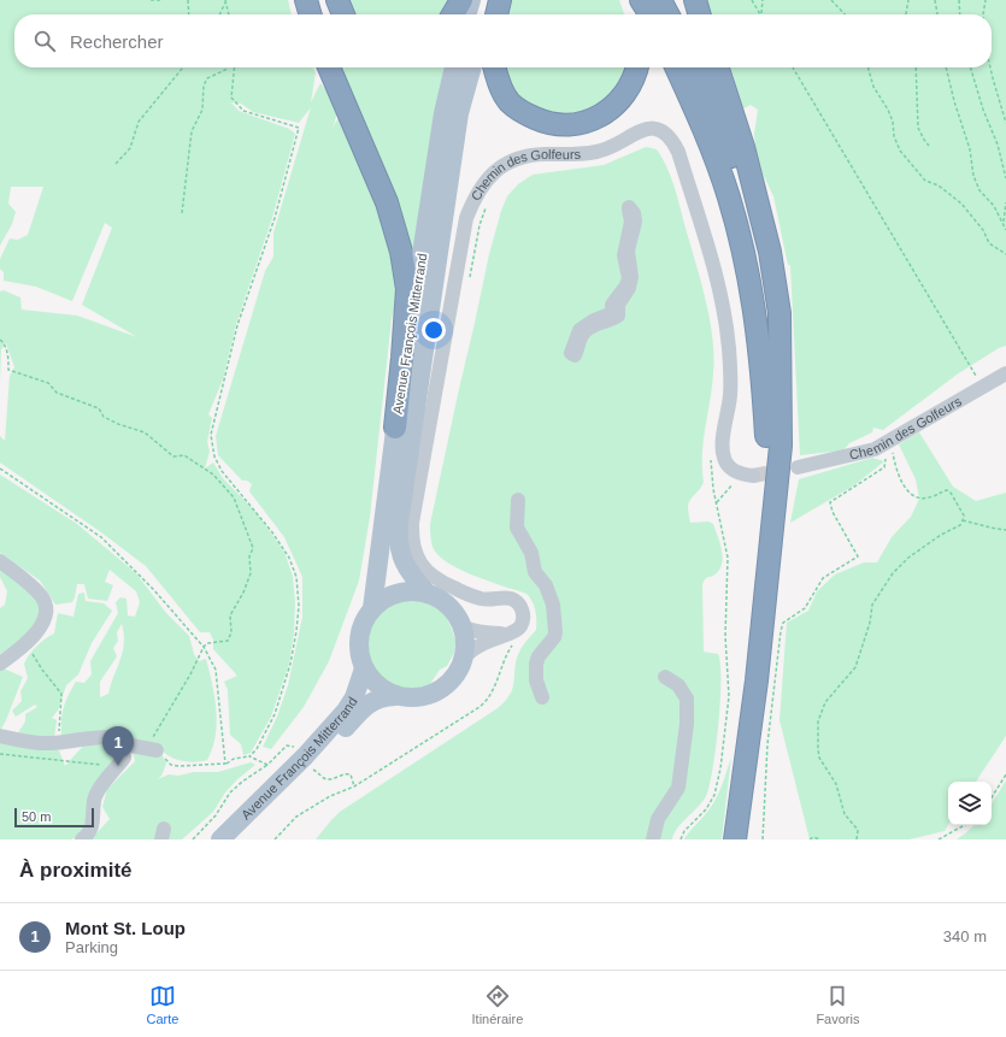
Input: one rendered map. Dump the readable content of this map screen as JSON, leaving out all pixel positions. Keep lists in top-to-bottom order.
{
  "streets": {
    "main road": ["Avenue François Mitterrand"],
    "street": ["Chemin des Golfeurs"]
  },
  "crossings": [
    ["Chemin des Golfeurs", "Avenue François Mitterrand"]
  ],
  "scale_bar": "50 m",
  "page": {
    "search": "Rechercher",
    "pins": "1",
    "scale": "50 m",
    "heading": "À proximité",
    "list": [
      {
        "mark": "1",
        "name": "Mont St. Loup",
        "note": "Parking",
        "value": "340 m"
      }
    ],
    "nav": ["Carte", "Itinéraire", "Favoris"]
  }
}
